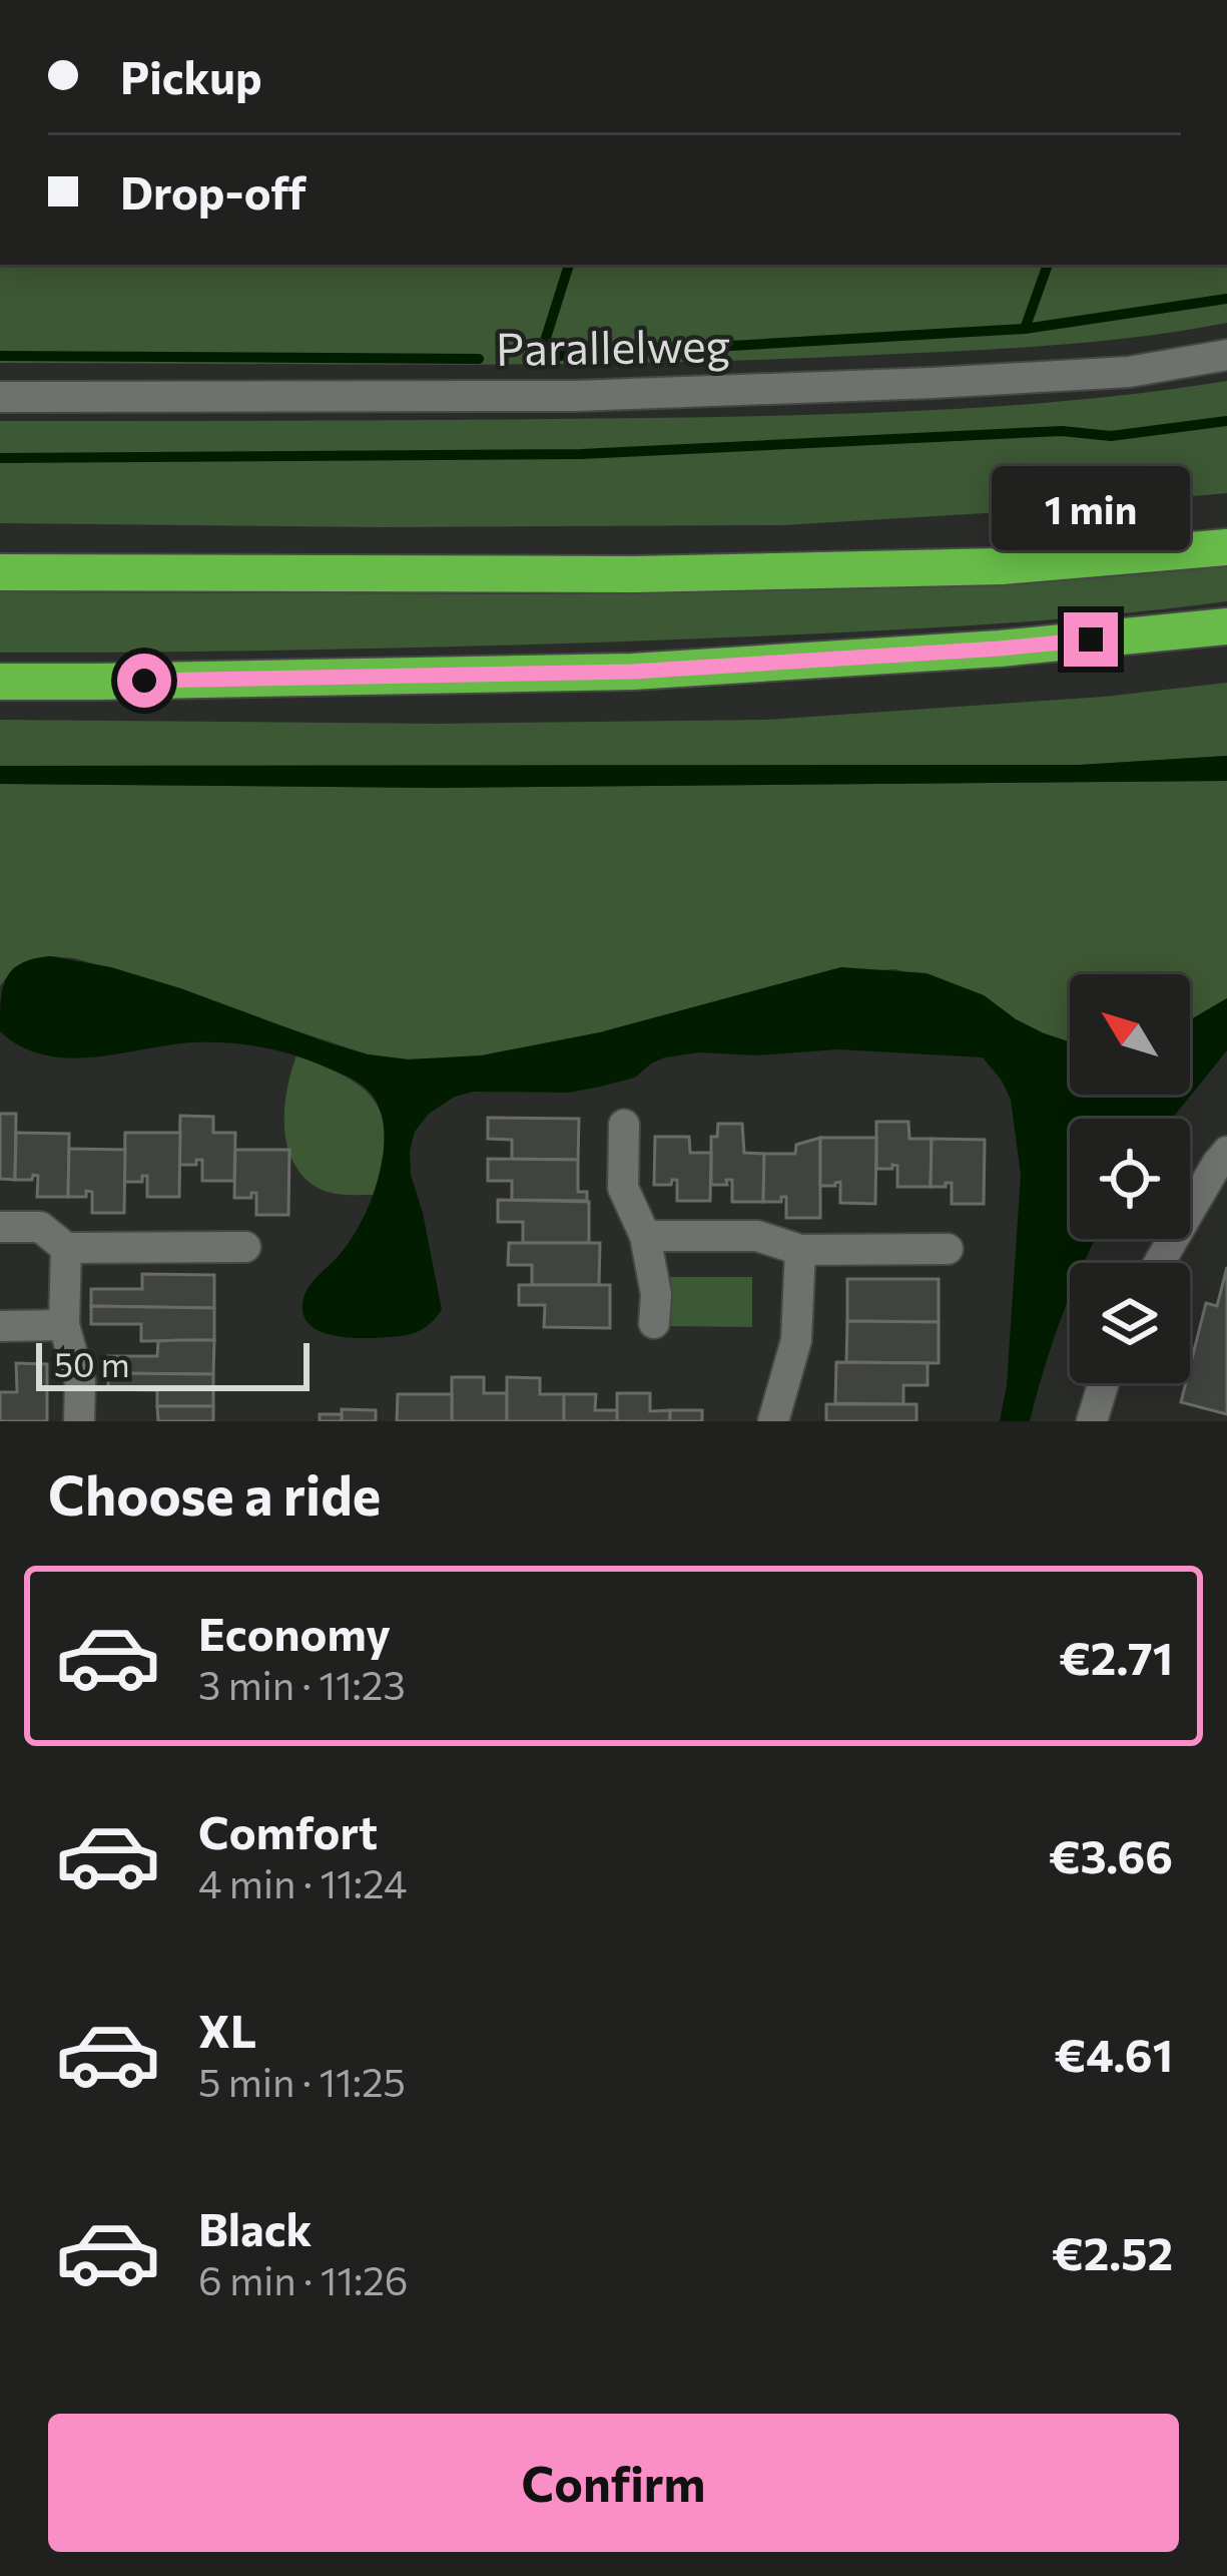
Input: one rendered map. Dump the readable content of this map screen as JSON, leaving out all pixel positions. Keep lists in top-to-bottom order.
{
  "streets": {
    "street": ["Parallelweg"]
  },
  "scale_bar": "50 m",
  "north": "top left",
  "page": {
    "banner": ["Pickup", "Drop-off"],
    "bubble": "1 min",
    "scale": "50 m",
    "heading": "Choose a ride",
    "list": [
      {
        "name": "Economy",
        "note": "3 min · 11:23",
        "value": "€2.71"
      },
      {
        "name": "Comfort",
        "note": "4 min · 11:24",
        "value": "€3.66"
      },
      {
        "name": "XL",
        "note": "5 min · 11:25",
        "value": "€4.61"
      },
      {
        "name": "Black",
        "note": "6 min · 11:26",
        "value": "€2.52"
      }
    ],
    "buttons": "Confirm"
  }
}
